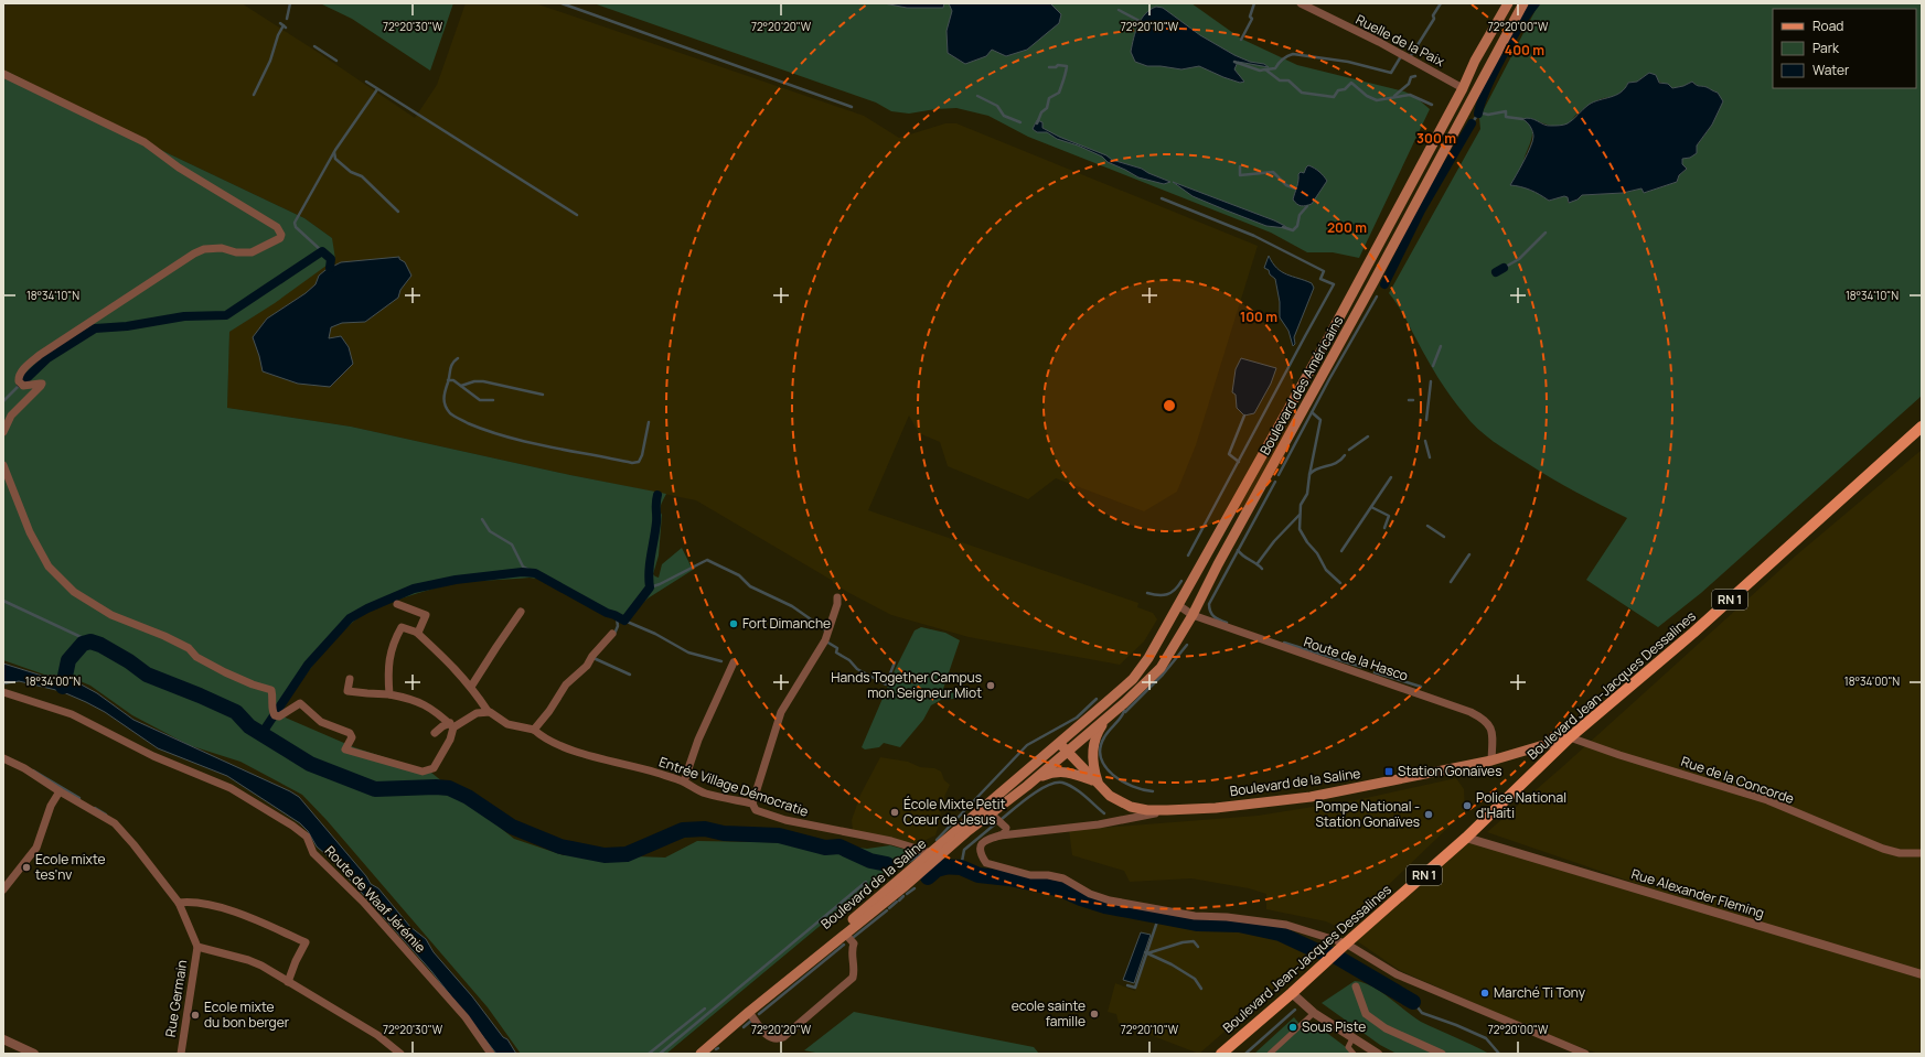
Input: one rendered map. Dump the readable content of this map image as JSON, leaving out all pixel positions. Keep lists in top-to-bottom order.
{
  "streets": {
    "main road": [
      "Boulevard des Américains",
      "RN 1",
      "Boulevard Jean-Jacques Dessalines",
      "Boulevard de la Saline"
    ],
    "street": [
      "Ruelle de la Paix",
      "Route de la Hasco",
      "Rue de la Concorde",
      "Entrée Village Démocratie",
      "Rue Alexander Fleming",
      "Route de Waaf Jérémie",
      "Rue Germain"
    ]
  },
  "crossings": [
    ["Ruelle de la Paix", "Boulevard des Américains"],
    ["Boulevard des Américains", "Route de la Hasco"],
    ["Boulevard des Américains", "Boulevard de la Saline"],
    ["Route de la Hasco", "Boulevard de la Saline"],
    ["Boulevard Jean-Jacques Dessalines", "Rue de la Concorde"],
    ["Boulevard Jean-Jacques Dessalines", "Boulevard de la Saline"],
    ["Boulevard Jean-Jacques Dessalines", "Rue Alexander Fleming"],
    ["Rue de la Concorde", "Boulevard de la Saline"],
    ["Boulevard de la Saline", "Entrée Village Démocratie"]
  ],
  "places": {
    "other": [
      "Fort Dimanche",
      "Hands Together Campus mon Seigneur Miot",
      "Police National d'Haiti",
      "École Mixte Petit Cœur de Jesus",
      "Pompe National - Station Gonaïves",
      "Ecole mixte tes'nv",
      "Marché Ti Tony",
      "ecole sainte famille",
      "Ecole mixte du bon berger",
      "Sous Piste"
    ],
    "transit": ["Station Gonaïves"]
  },
  "legend": ["Road", "Park", "Water"],
  "coordinates": [
    "72°20'30\"W",
    "72°20'20\"W",
    "72°20'10\"W",
    "72°20'00\"W",
    "18°34'10\"N",
    "18°34'00\"N"
  ],
  "rings": [
    "400 m",
    "300 m",
    "200 m",
    "100 m"
  ]
}
